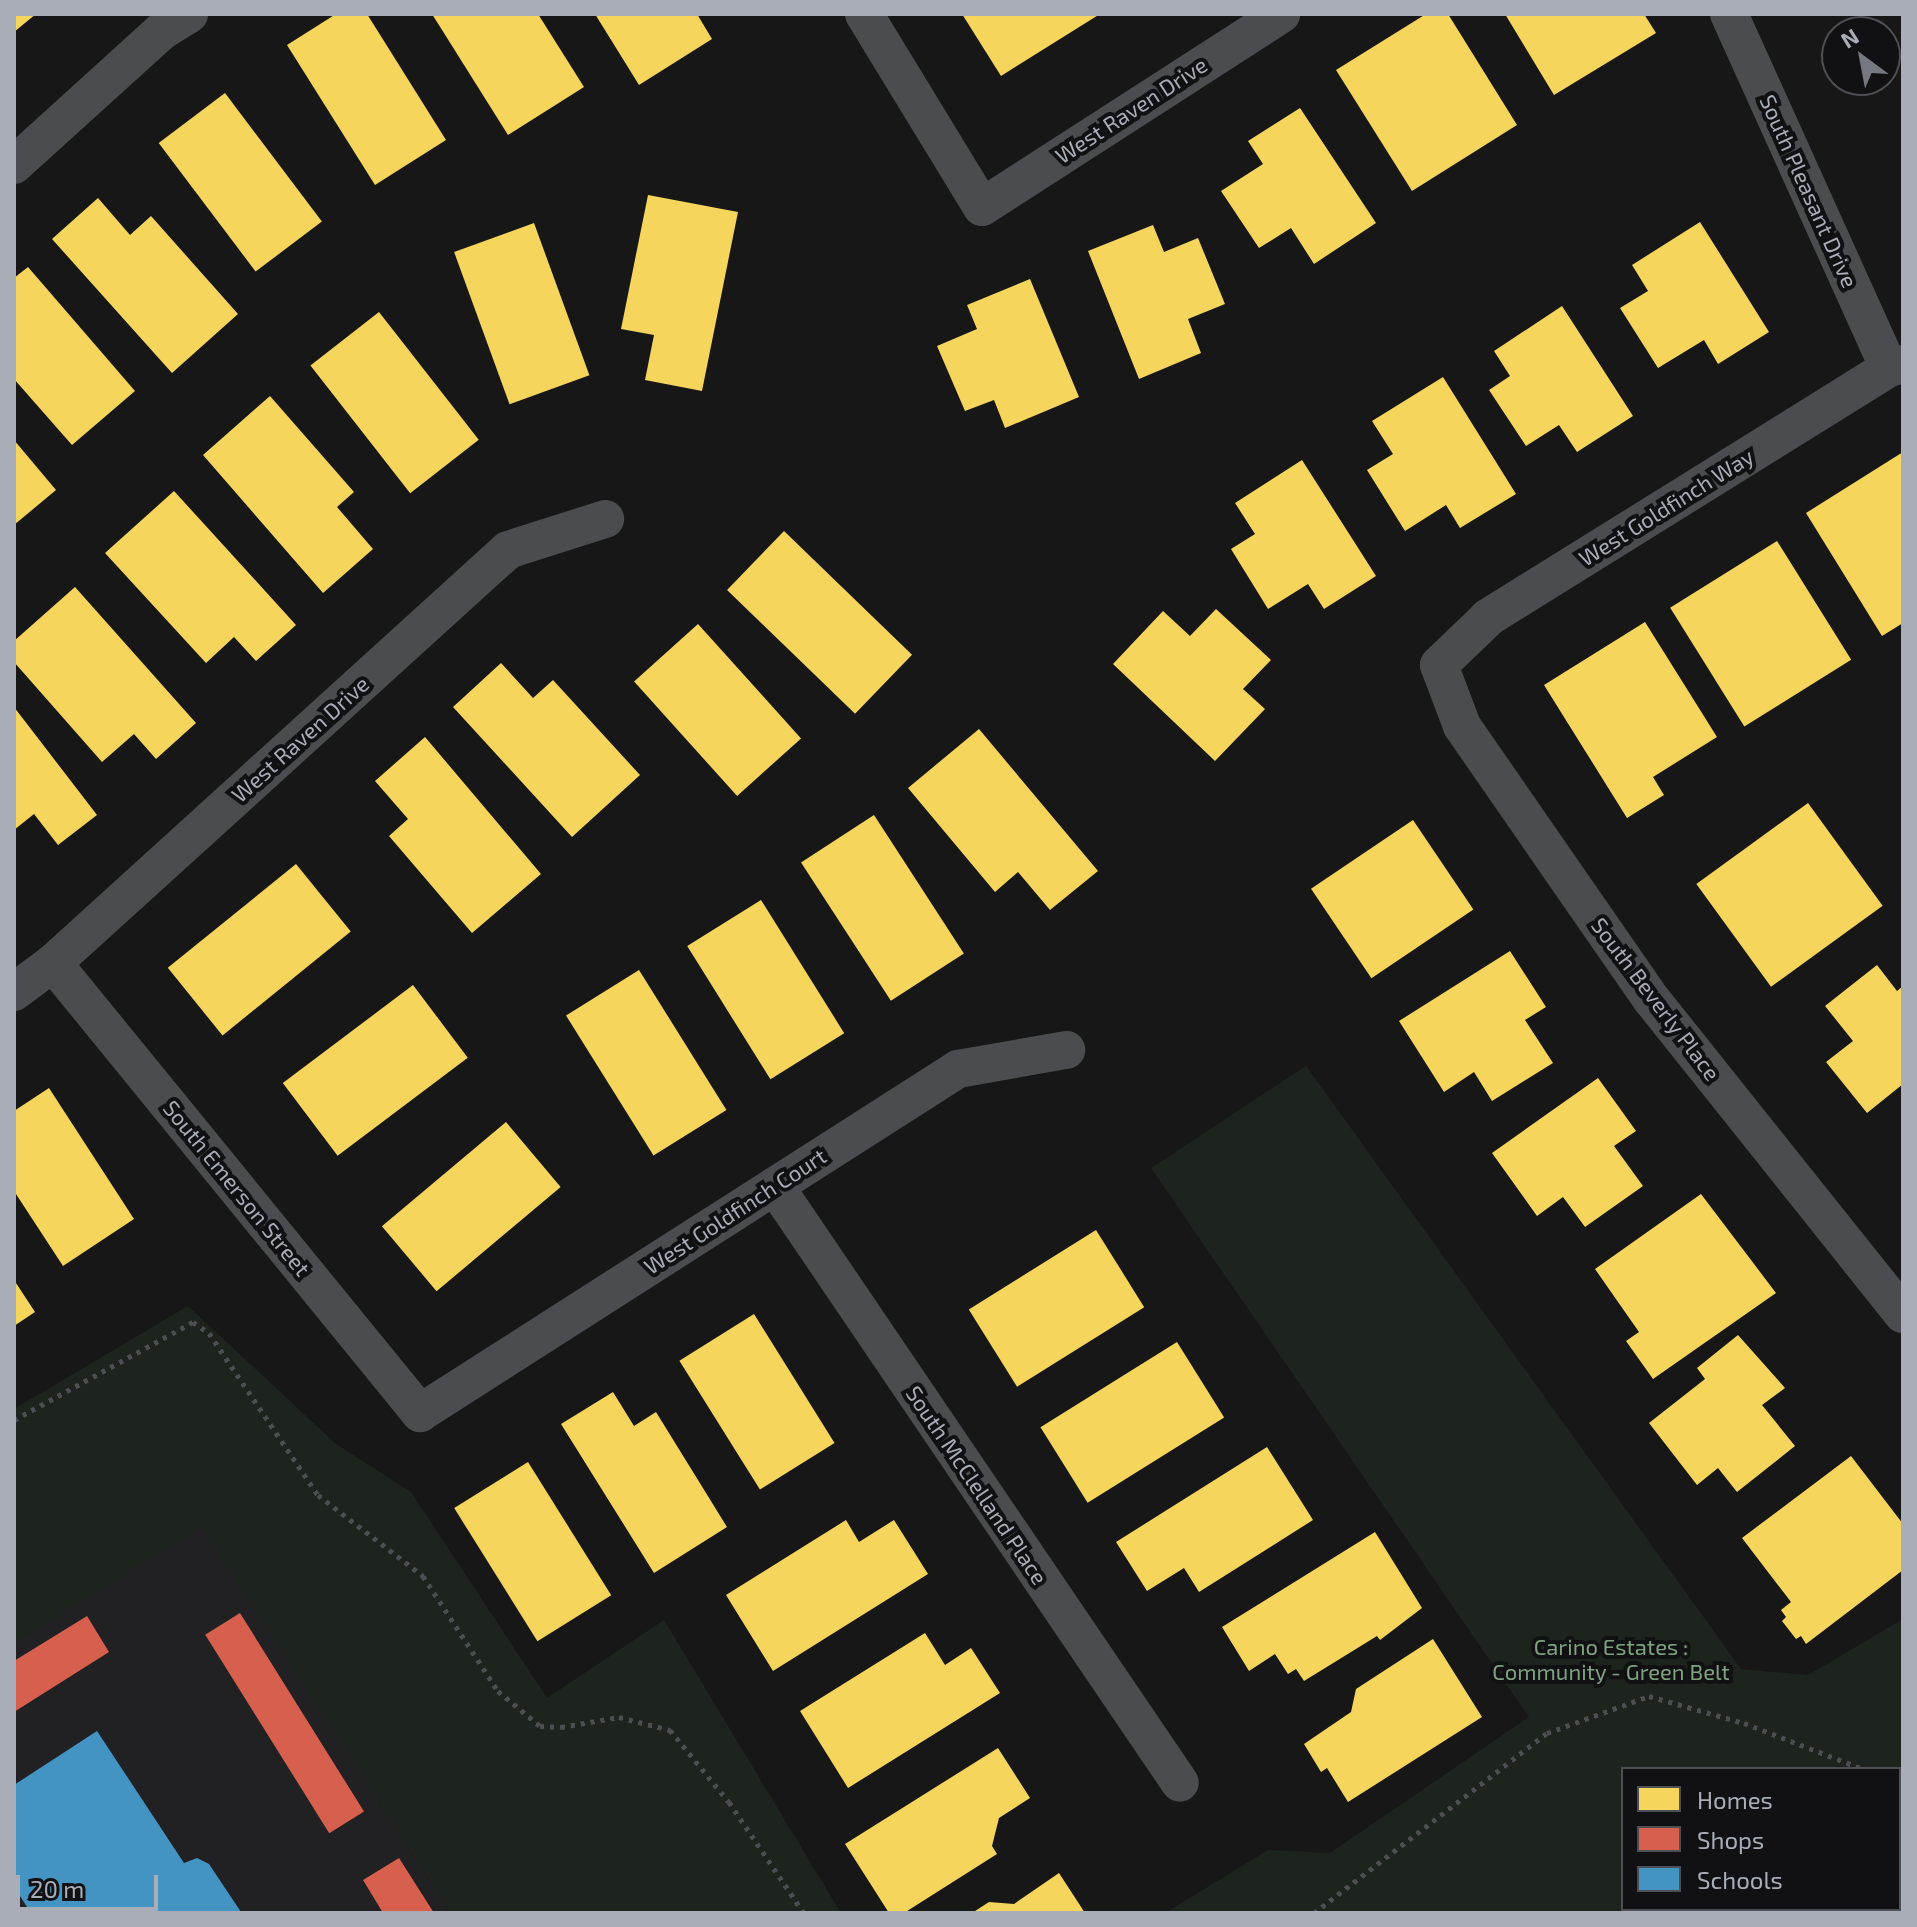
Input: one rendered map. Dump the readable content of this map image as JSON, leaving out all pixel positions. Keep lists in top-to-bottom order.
{
  "streets": {
    "street": [
      "West Raven Drive",
      "South Pleasant Drive",
      "West Goldfinch Way",
      "South Beverly Place",
      "South Emerson Street",
      "West Goldfinch Court",
      "South McClelland Place"
    ]
  },
  "crossings": [
    ["West Raven Drive", "South Emerson Street"],
    ["South Pleasant Drive", "West Goldfinch Way"],
    ["West Goldfinch Way", "South Beverly Place"],
    ["South Emerson Street", "West Goldfinch Court"],
    ["West Goldfinch Court", "South McClelland Place"]
  ],
  "parks": ["Carino Estates : Community - Green Belt"],
  "legend": ["Homes", "Shops", "Schools"],
  "scale_bar": "20 m",
  "north": "top left"
}
